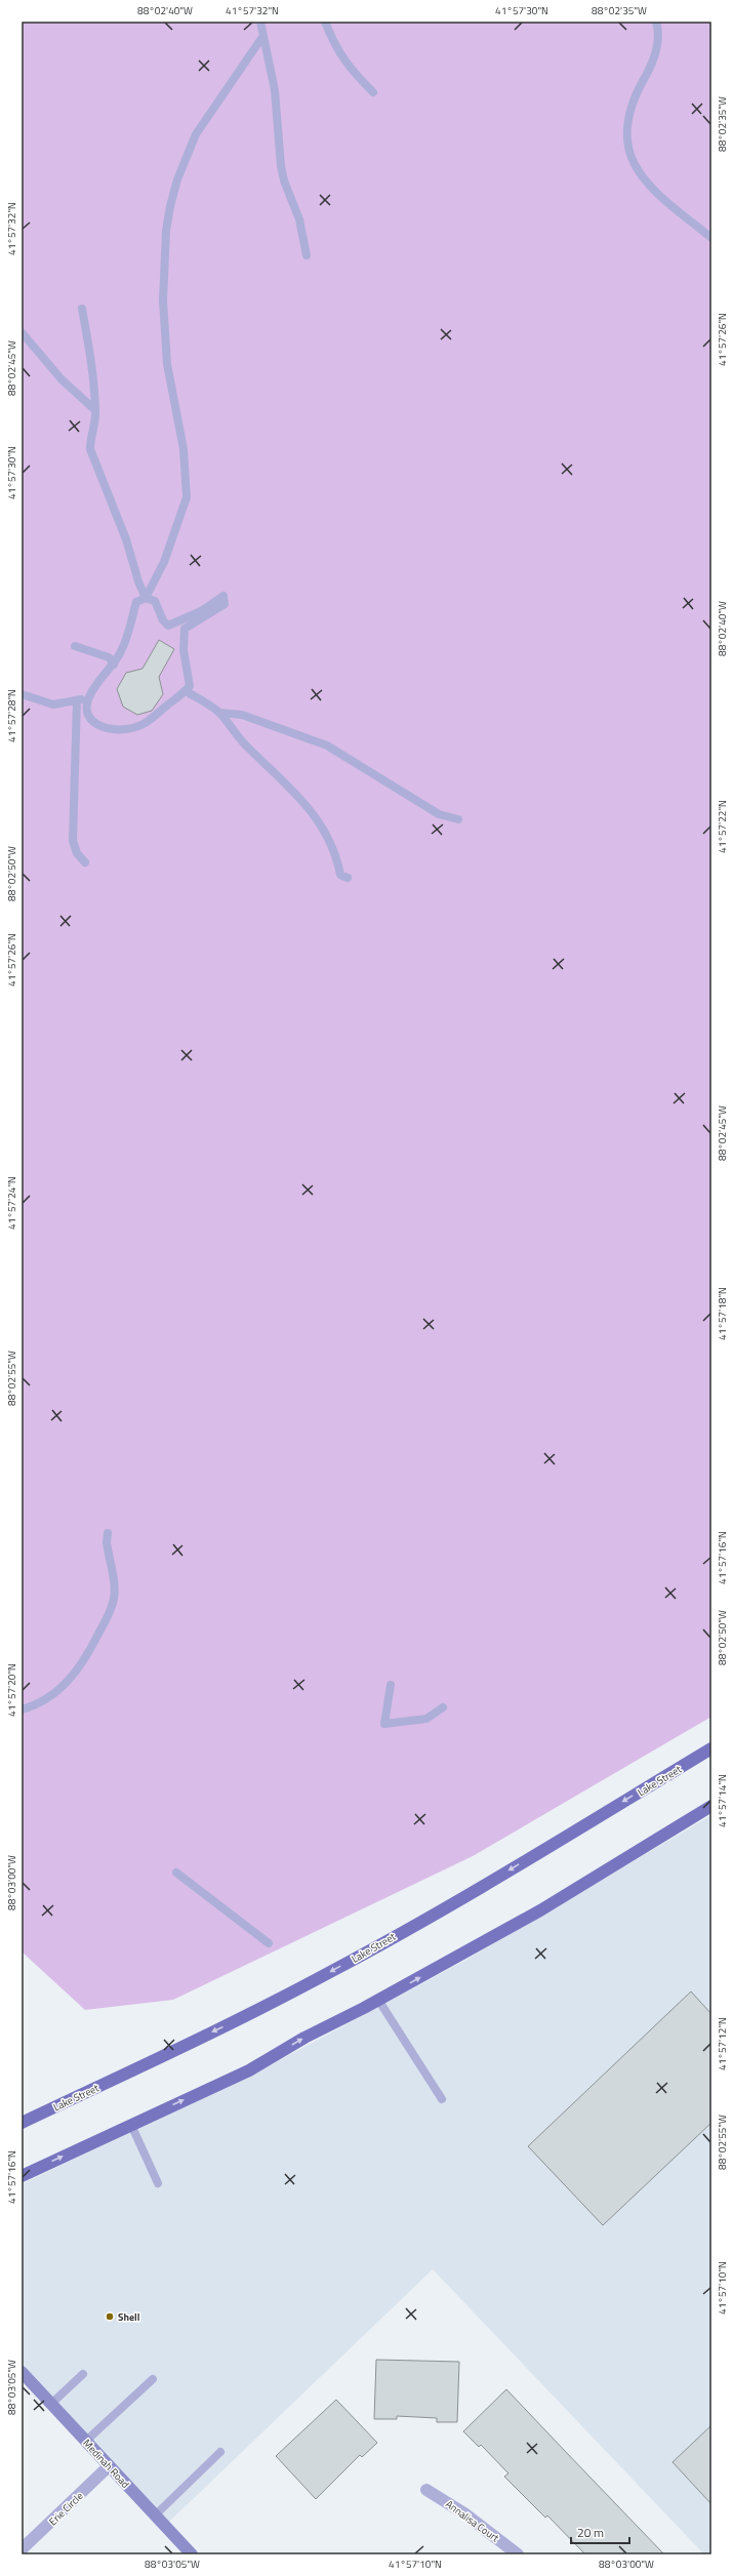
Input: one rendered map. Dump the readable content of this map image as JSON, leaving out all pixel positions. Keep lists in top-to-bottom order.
{
  "streets": {
    "main road": ["Lake Street"],
    "street": ["Medinah Road", "Erie Circle", "Annalisa Court"]
  },
  "crossings": [
    ["Medinah Road", "Erie Circle"]
  ],
  "places": ["Shell"],
  "scale_bar": "20 m",
  "coordinates": [
    "88°02'40\"W",
    "41°57'32\"N",
    "41°57'30\"N",
    "88°02'35\"W",
    "41°57'26\"N",
    "88°02'45\"W",
    "41°57'28\"N",
    "41°57'22\"N",
    "88°02'50\"W",
    "41°57'24\"N",
    "41°57'18\"N",
    "88°02'55\"W",
    "41°57'16\"N",
    "41°57'20\"N",
    "41°57'14\"N",
    "88°03'00\"W",
    "41°57'12\"N",
    "41°57'10\"N",
    "88°03'05\"W"
  ]
}
